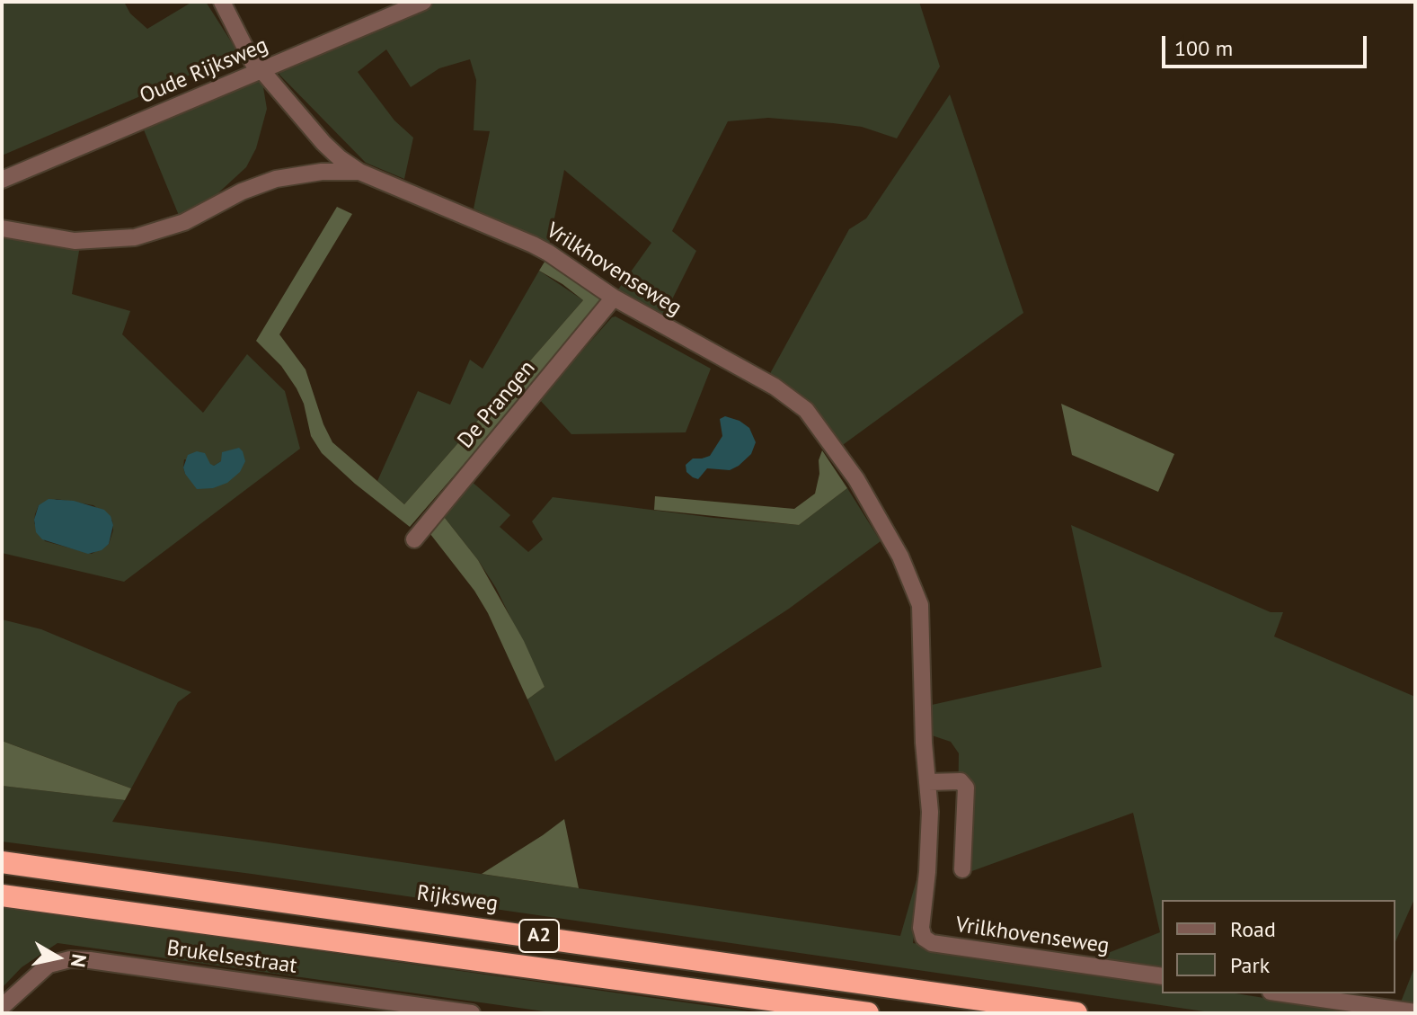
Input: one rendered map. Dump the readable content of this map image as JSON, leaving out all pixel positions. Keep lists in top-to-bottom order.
{
  "streets": {
    "highway": ["Rijksweg", "A2"],
    "street": [
      "Oude Rijksweg",
      "Vrilkhovenseweg",
      "De Prangen",
      "Brukelsestraat"
    ]
  },
  "crossings": [
    ["Vrilkhovenseweg", "De Prangen"]
  ],
  "legend": ["Road", "Park"],
  "scale_bar": "100 m",
  "north": "right"
}
